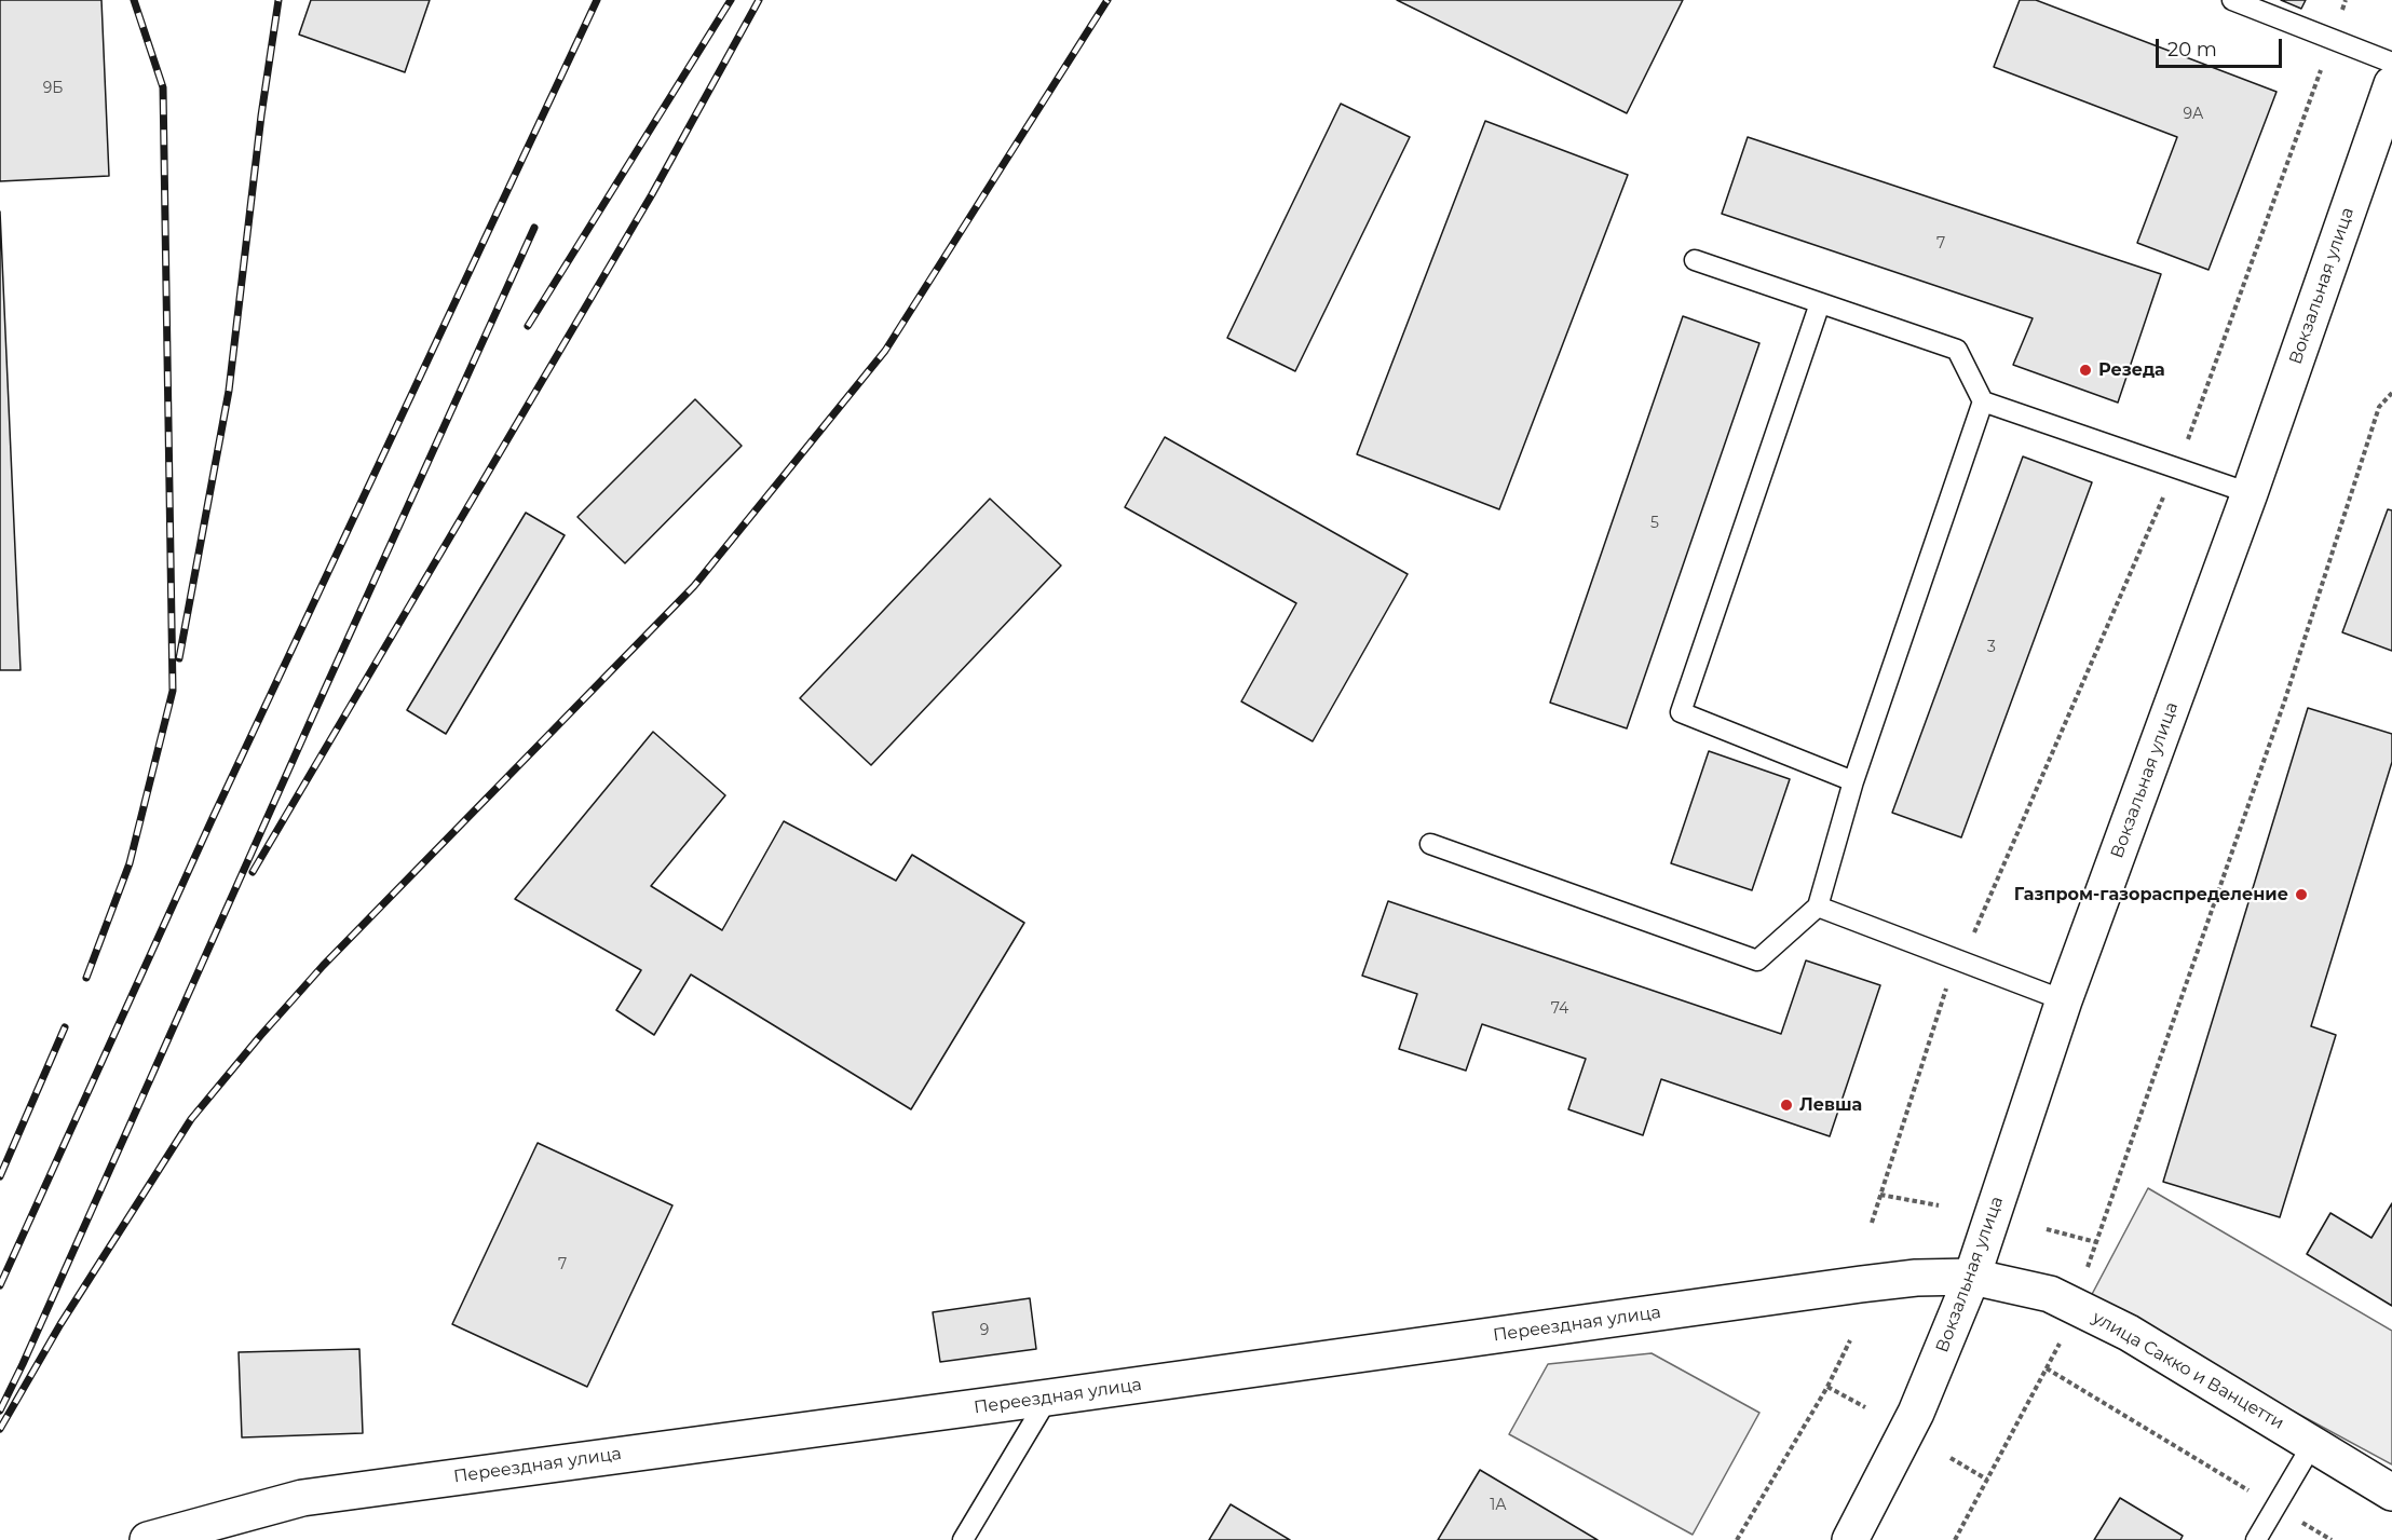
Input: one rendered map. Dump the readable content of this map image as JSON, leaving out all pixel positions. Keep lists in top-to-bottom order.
{
  "streets": {
    "street": ["Вокзальная улица", "Переездная улица", "улица Сакко и Ванцетти"]
  },
  "crossings": [
    ["Вокзальная улица", "Переездная улица"],
    ["Вокзальная улица", "улица Сакко и Ванцетти"],
    ["Переездная улица", "улица Сакко и Ванцетти"]
  ],
  "places": ["Резеда", "Газпром-газораспределение", "Левша"],
  "house_numbers": [
    "9Б",
    "9А",
    "7",
    "5",
    "3",
    "74",
    "7",
    "9",
    "1А"
  ],
  "scale_bar": "20 m"
}
